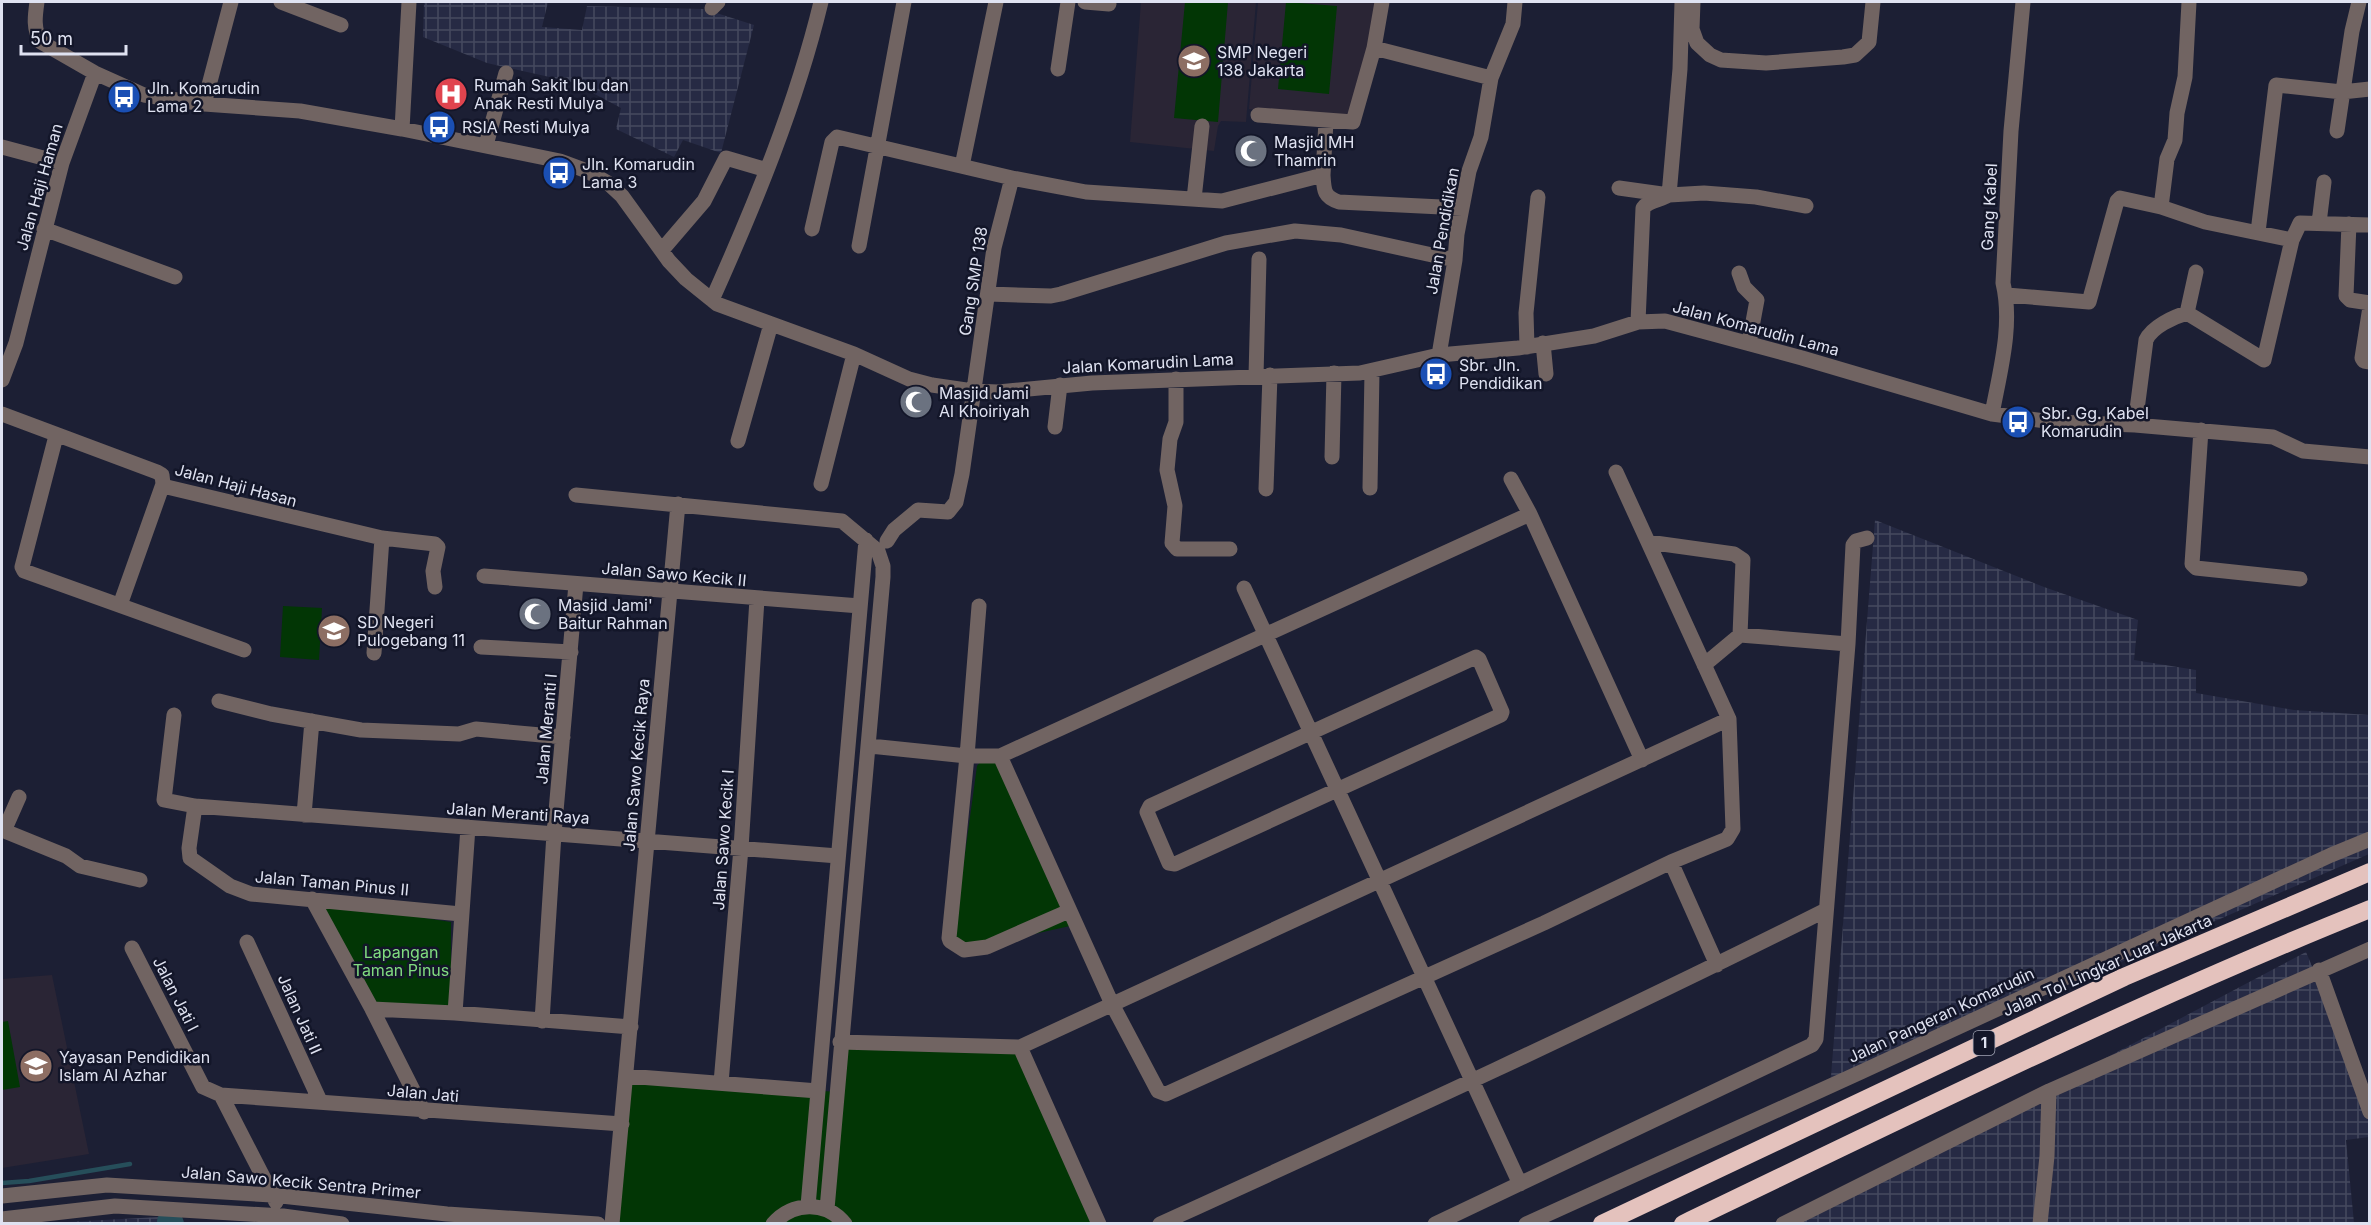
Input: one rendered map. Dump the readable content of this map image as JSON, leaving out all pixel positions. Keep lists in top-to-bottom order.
{
  "streets": {
    "highway": ["Jalan Tol Lingkar Luar Jakarta", "1"],
    "street": [
      "Jalan Haji Haman",
      "Gang Kabel",
      "Jalan Pendidikan",
      "Gang SMP 138",
      "Jalan Komarudin Lama",
      "Jalan Haji Hasan",
      "Jalan Sawo Kecik II",
      "Jalan Meranti I",
      "Jalan Sawo Kecik Raya",
      "Jalan Meranti Raya",
      "Jalan Sawo Kecik I",
      "Jalan Taman Pinus II",
      "Jalan Jati I",
      "Jalan Jati II",
      "Jalan Pangeran Komarudin",
      "Jalan Jati",
      "Jalan Sawo Kecik Sentra Primer"
    ]
  },
  "crossings": [
    ["Jalan Haji Haman", "Jalan Komarudin Lama"],
    ["Gang Kabel", "Jalan Komarudin Lama"],
    ["Jalan Pendidikan", "Jalan Komarudin Lama"],
    ["Gang SMP 138", "Jalan Komarudin Lama"],
    ["Jalan Sawo Kecik II", "Jalan Meranti I"],
    ["Jalan Sawo Kecik II", "Jalan Sawo Kecik Raya"],
    ["Jalan Sawo Kecik II", "Jalan Sawo Kecik I"],
    ["Jalan Meranti I", "Jalan Meranti Raya"],
    ["Jalan Sawo Kecik Raya", "Jalan Meranti Raya"],
    ["Jalan Sawo Kecik Raya", "Jalan Jati"],
    ["Jalan Meranti Raya", "Jalan Sawo Kecik I"],
    ["Jalan Meranti Raya", "Jalan Taman Pinus II"],
    ["Jalan Jati I", "Jalan Jati"],
    ["Jalan Jati II", "Jalan Jati"]
  ],
  "parks": ["Lapangan Taman Pinus"],
  "places": {
    "school or university": ["SMP Negeri 138 Jakarta", "SD Negeri Pulogebang 11", "Yayasan Pendidikan Islam Al Azhar"],
    "hospital": ["Rumah Sakit Ibu dan Anak Resti Mulya"],
    "bus stop": [
      "Jln. Komarudin Lama 2",
      "RSIA Resti Mulya",
      "Jln. Komarudin Lama 3",
      "Sbr. Jln. Pendidikan",
      "Sbr. Gg. Kabel Komarudin"
    ],
    "mosque": ["Masjid MH Thamrin", "Masjid Jami Al Khoiriyah", "Masjid Jami' Baitur Rahman"]
  },
  "scale_bar": "50 m"
}
